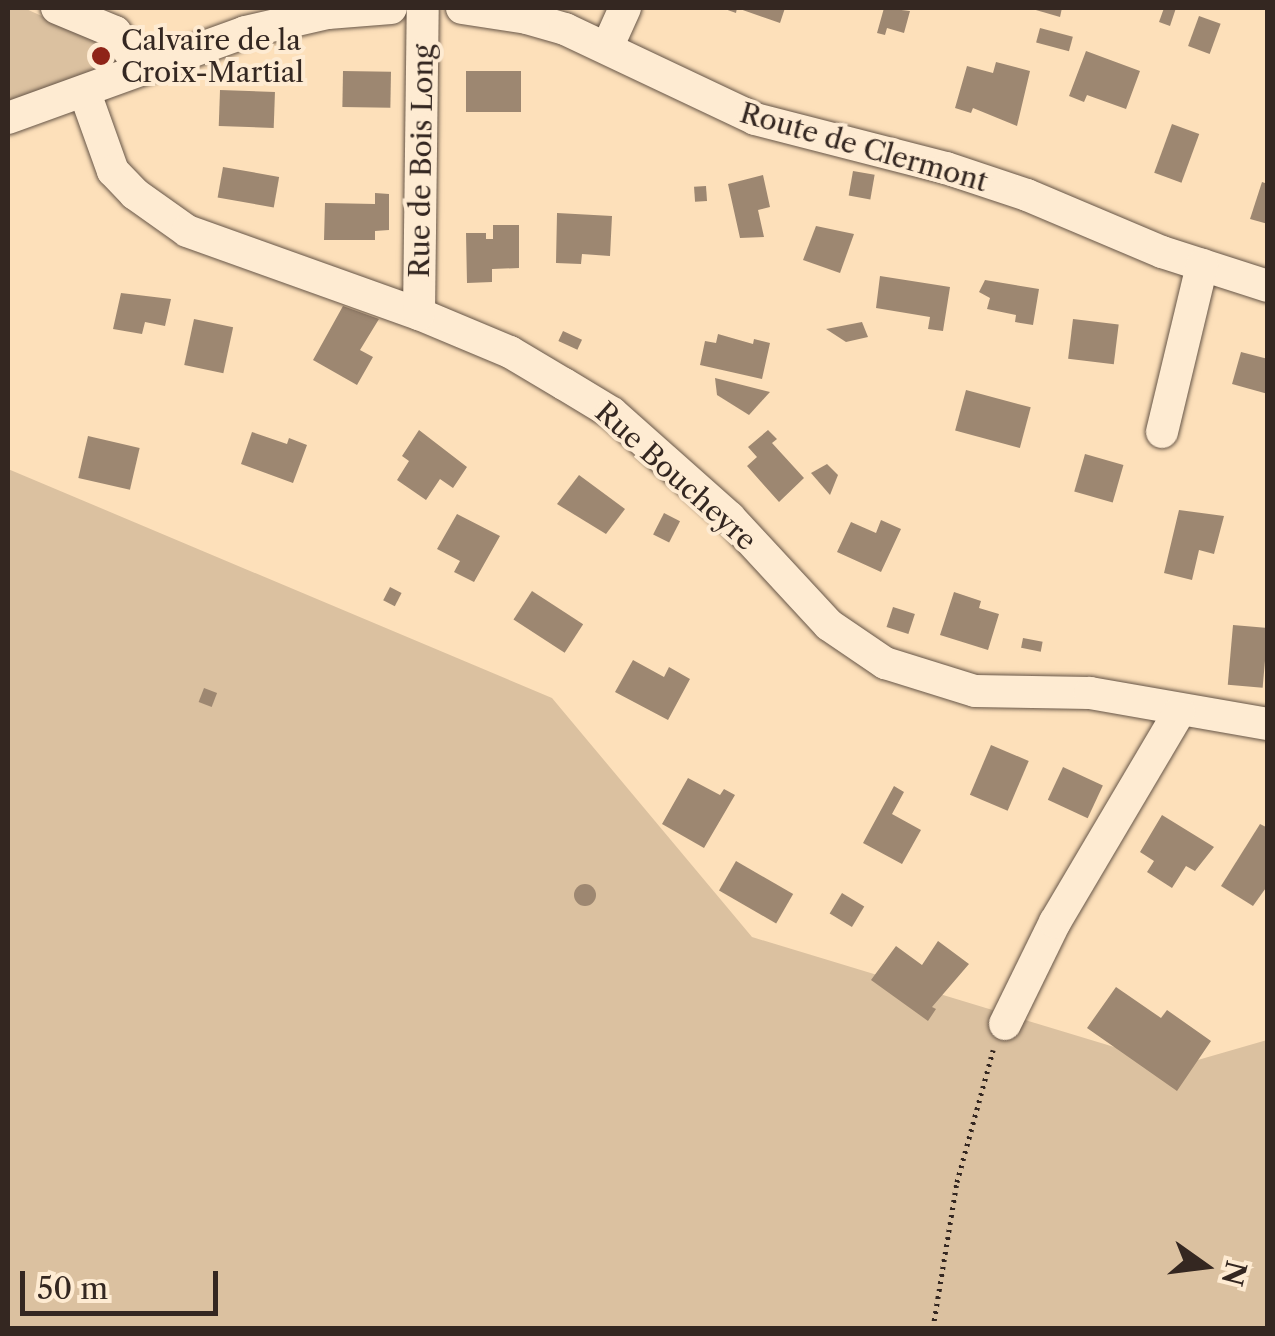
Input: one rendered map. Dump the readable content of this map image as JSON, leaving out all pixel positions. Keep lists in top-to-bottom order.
{
  "streets": {
    "street": ["Route de Clermont", "Rue de Bois Long", "Rue Boucheyre"]
  },
  "crossings": [
    ["Rue de Bois Long", "Rue Boucheyre"]
  ],
  "places": ["Calvaire de la Croix-Martial"],
  "scale_bar": "50 m",
  "north": "right"
}
